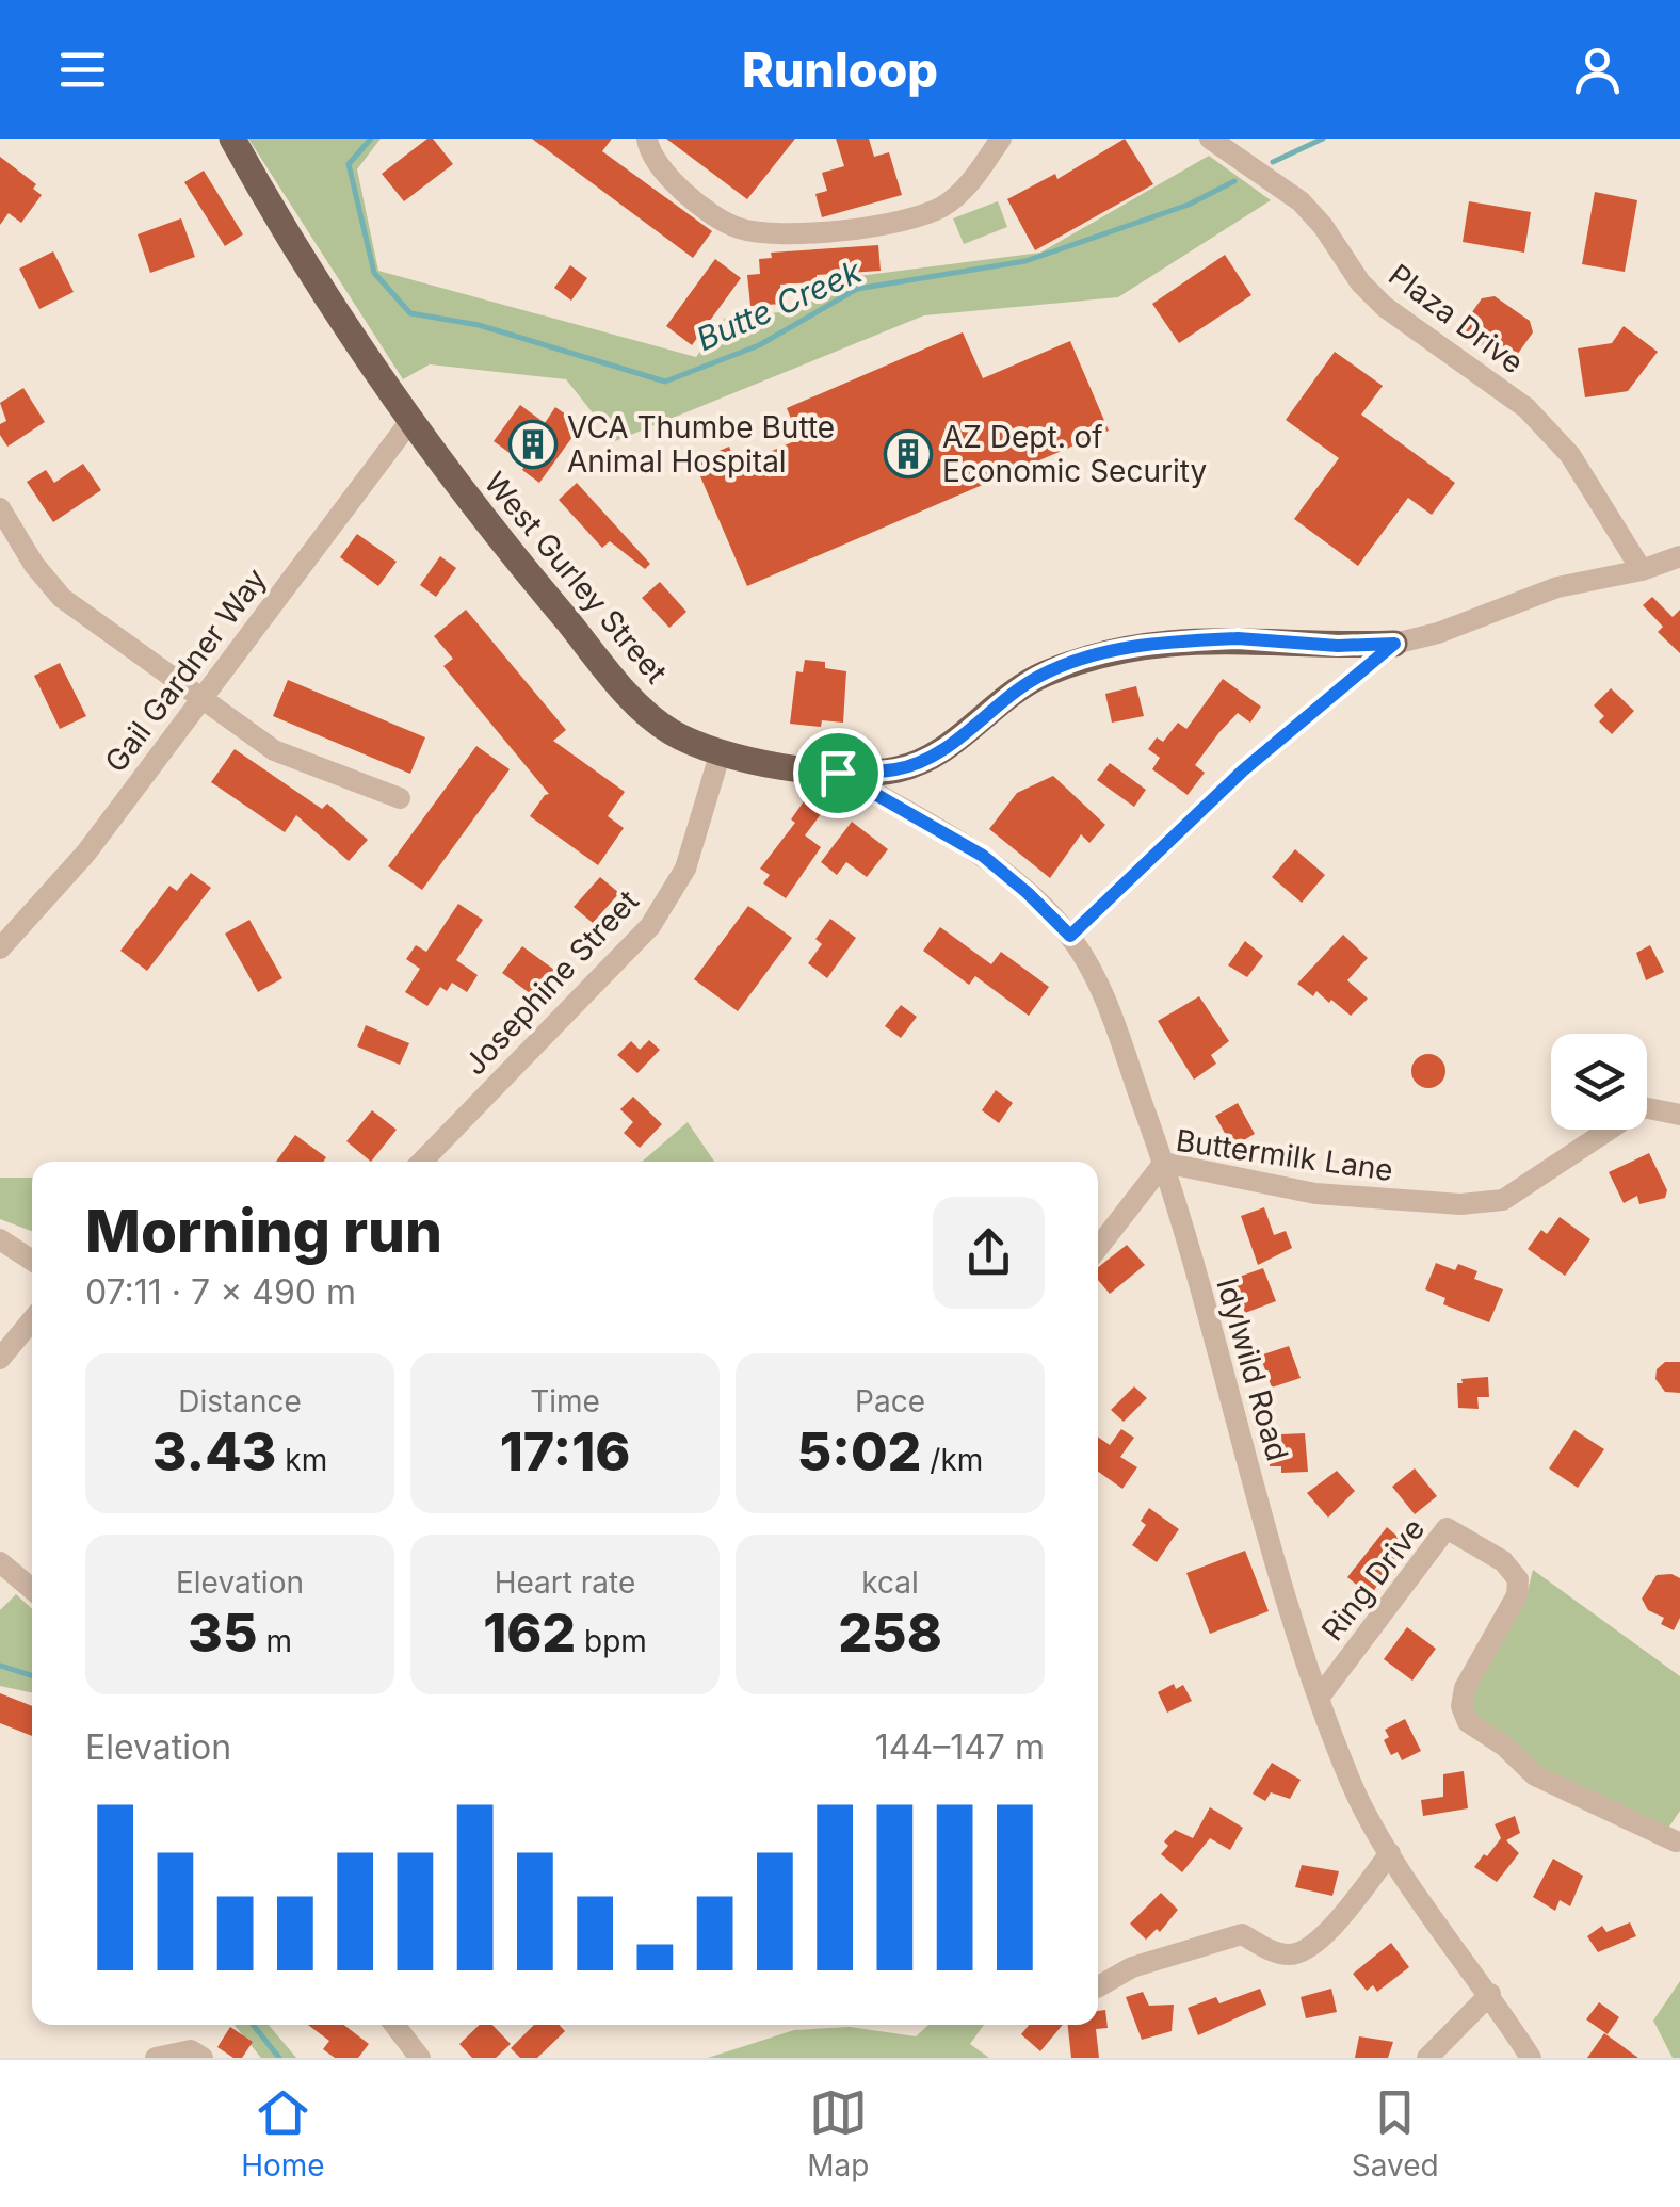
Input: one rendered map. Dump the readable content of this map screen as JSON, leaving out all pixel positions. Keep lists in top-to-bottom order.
{
  "streets": {
    "main road": ["West Gurley Street"],
    "street": [
      "Plaza Drive",
      "Gail Gardner Way",
      "Josephine Street",
      "Buttermilk Lane",
      "Idylwild Road",
      "Ring Drive"
    ]
  },
  "crossings": [
    ["West Gurley Street", "Gail Gardner Way"],
    ["West Gurley Street", "Josephine Street"],
    ["West Gurley Street", "Idylwild Road"],
    ["Buttermilk Lane", "Idylwild Road"],
    ["Idylwild Road", "Ring Drive"]
  ],
  "water": ["Butte Creek"],
  "places": {
    "building": ["VCA Thumbe Butte Animal Hospital", "AZ Dept. of Economic Security"]
  },
  "page": {
    "header": "Runloop",
    "heading": ["Morning run", "07:11 · 7 × 490 m"],
    "stats": [
      ["Distance", "3.43 km"],
      ["Time", "17:16"],
      ["Pace", "5:02 /km"],
      ["Elevation", "35 m"],
      ["Heart rate", "162 bpm"],
      ["kcal", "258"]
    ],
    "chart": ["Elevation", "144–147 m"],
    "tabs": ["Home", "Map", "Saved"]
  }
}
